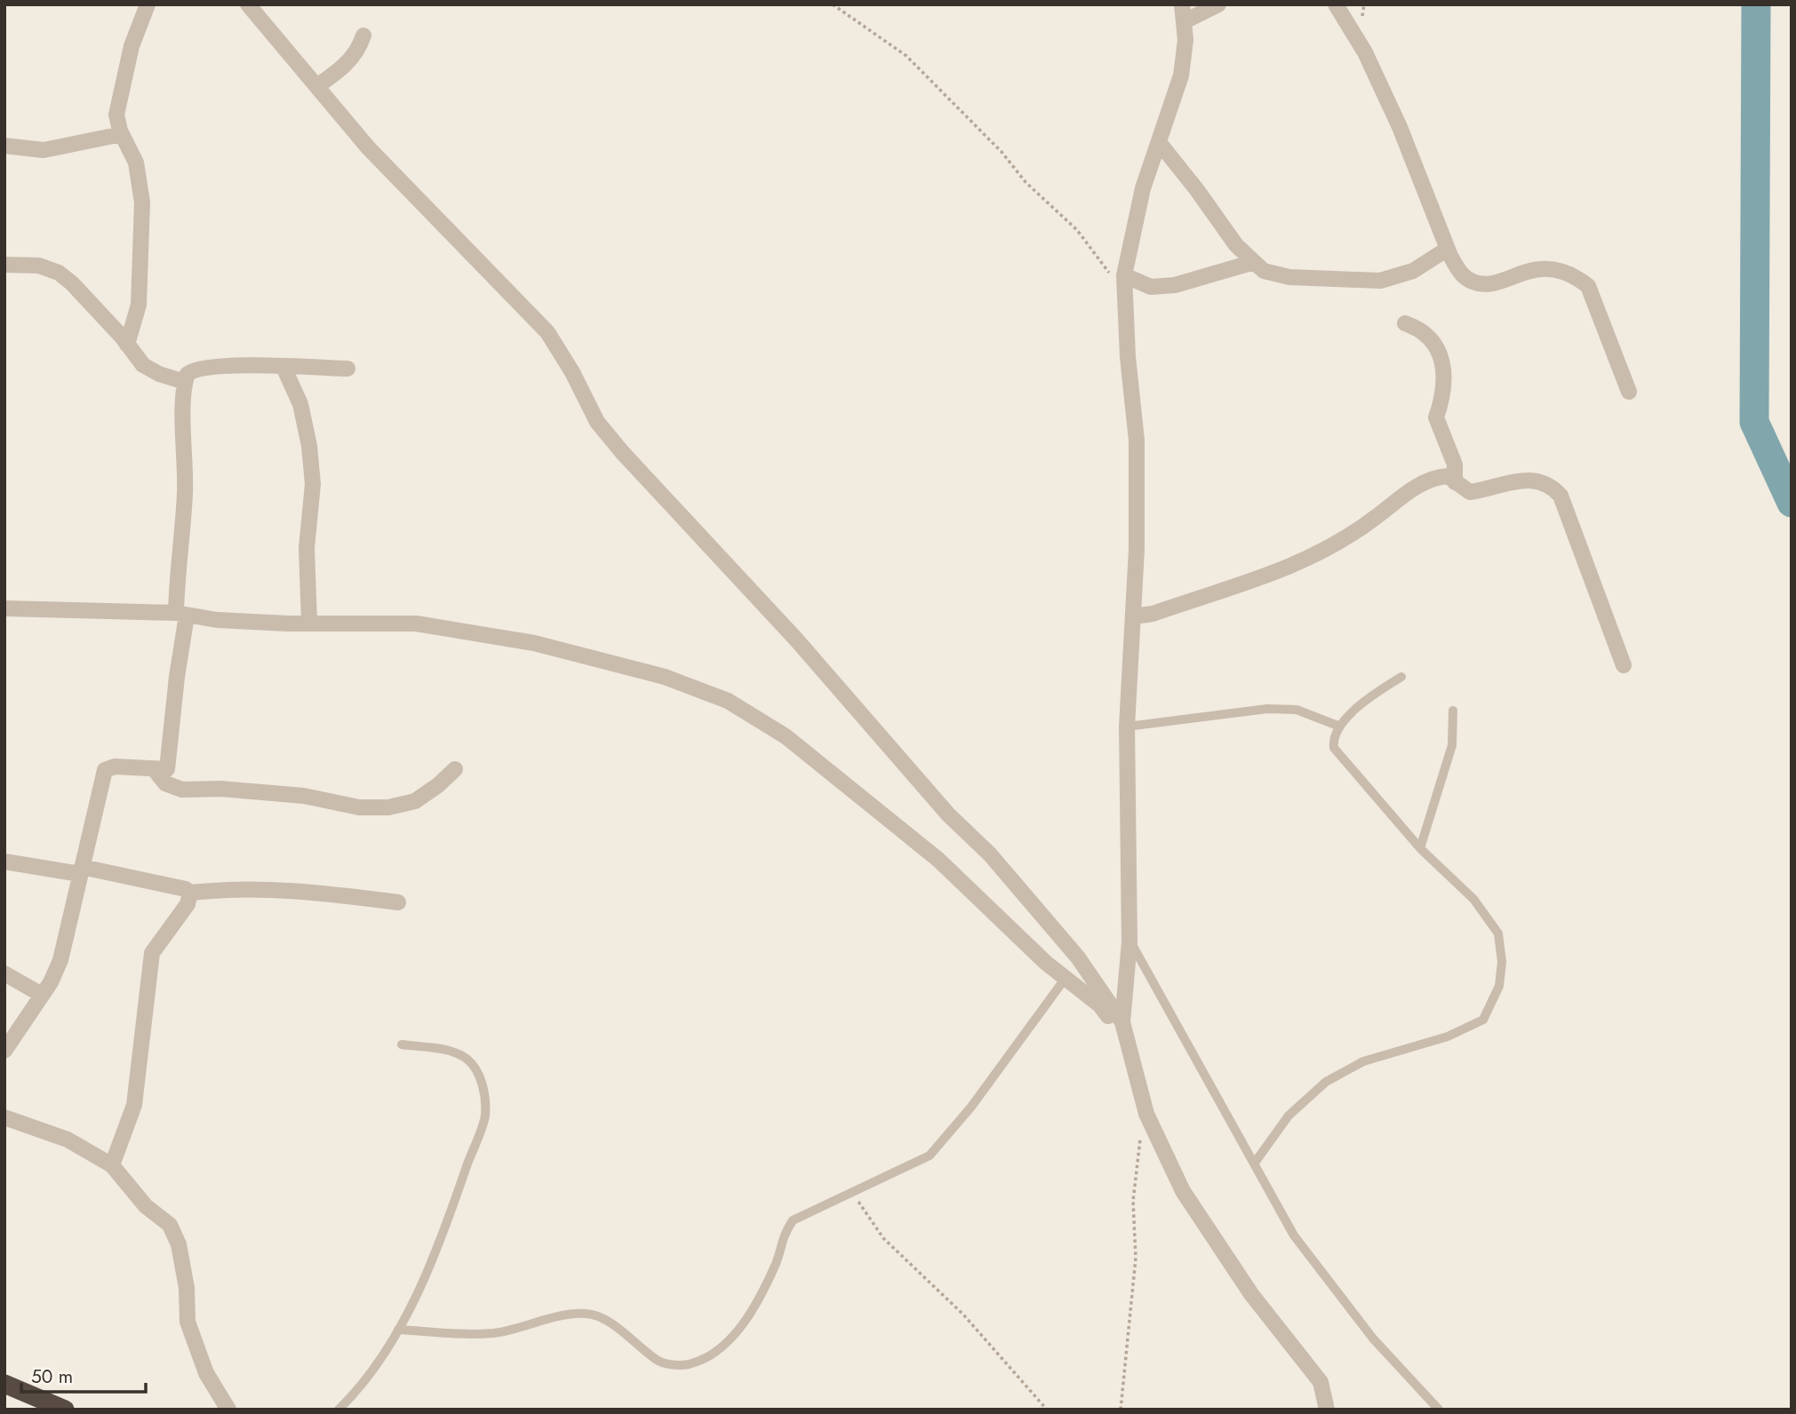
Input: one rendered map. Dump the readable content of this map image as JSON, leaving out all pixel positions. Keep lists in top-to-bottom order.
{
  "scale_bar": "50 m"
}
